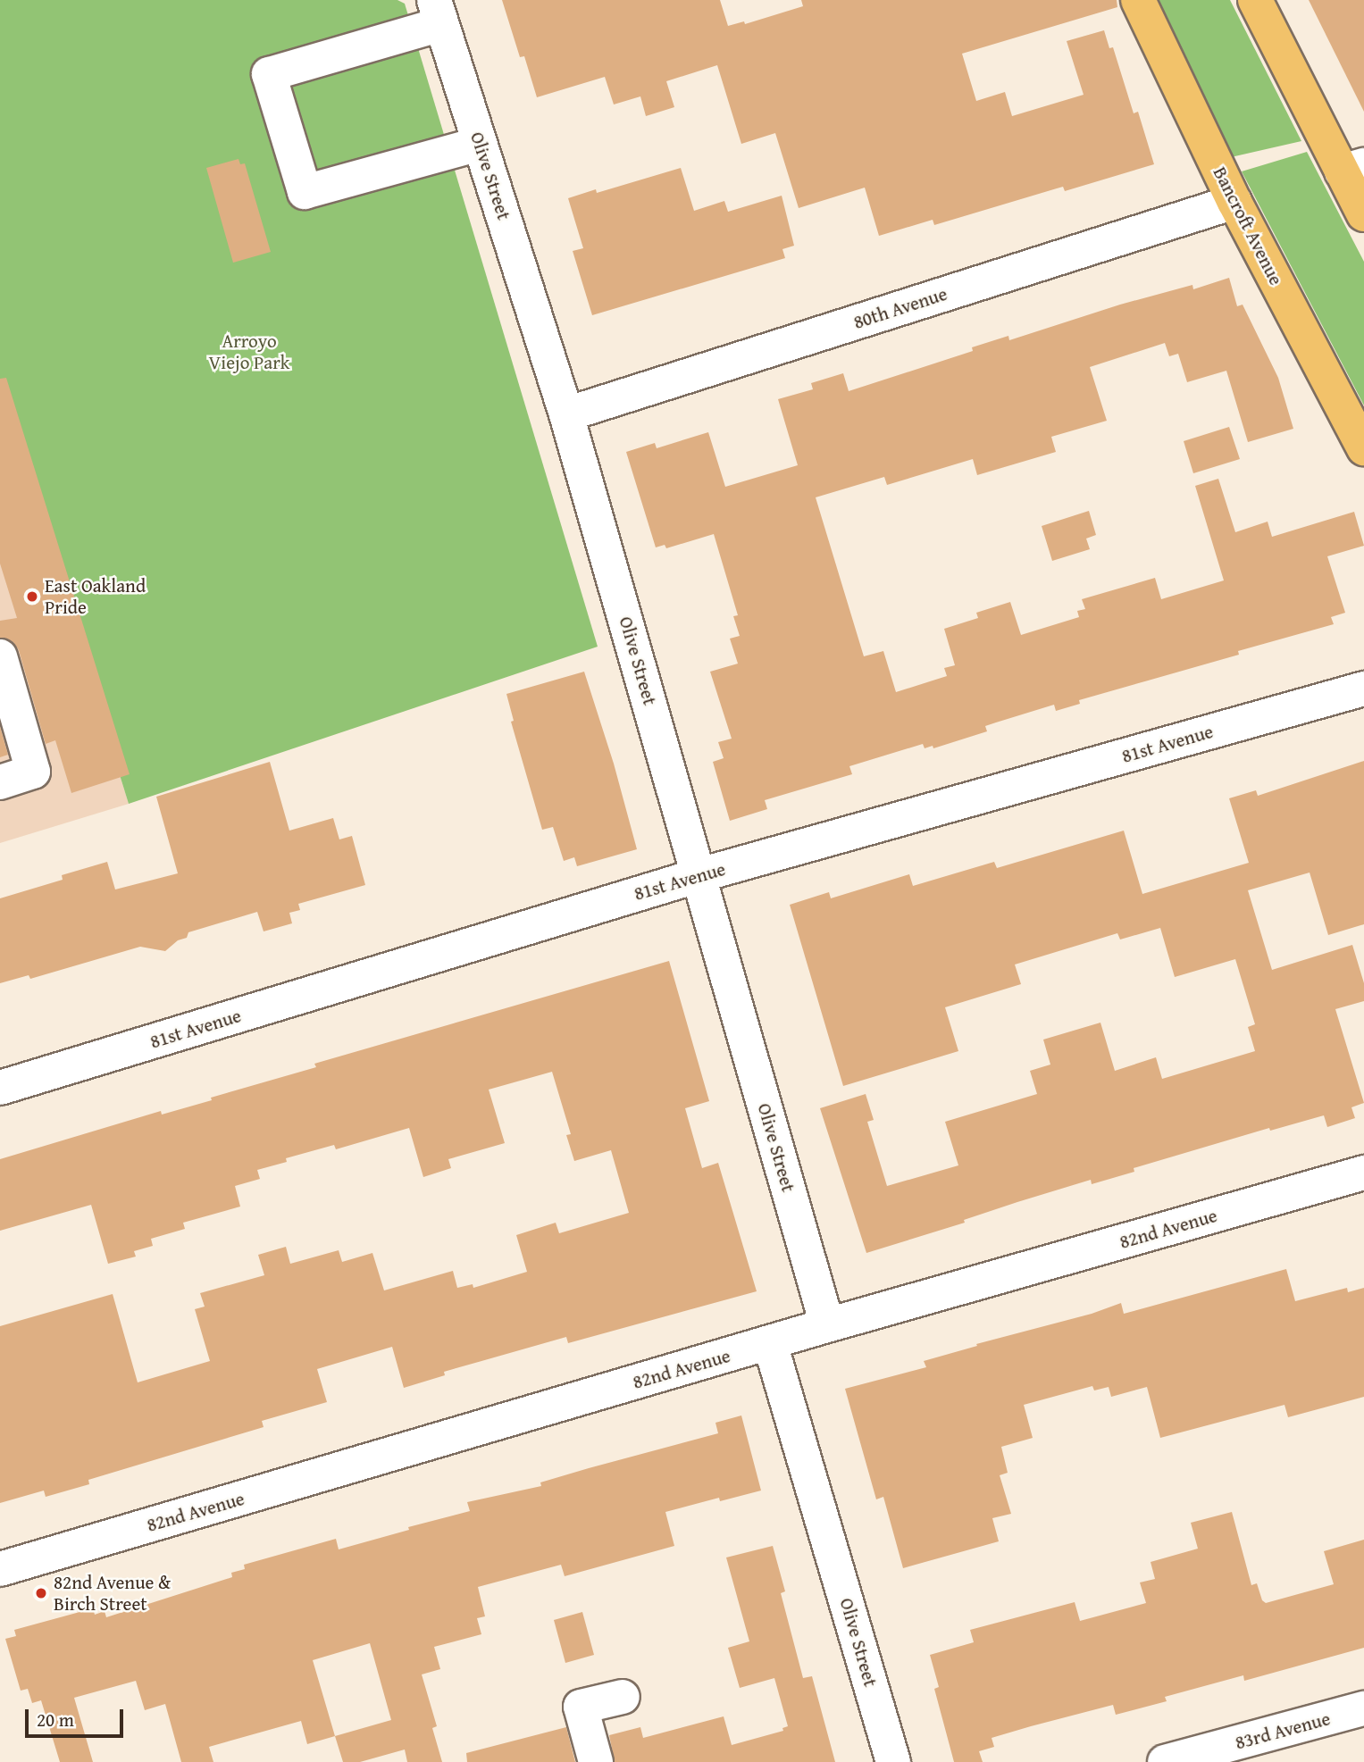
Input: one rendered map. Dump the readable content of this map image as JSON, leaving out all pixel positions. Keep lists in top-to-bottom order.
{
  "streets": {
    "main road": ["Bancroft Avenue"],
    "street": [
      "Olive Street",
      "80th Avenue",
      "81st Avenue",
      "82nd Avenue",
      "83rd Avenue"
    ]
  },
  "crossings": [
    ["Olive Street", "80th Avenue"],
    ["Olive Street", "81st Avenue"],
    ["Olive Street", "82nd Avenue"],
    ["Bancroft Avenue", "80th Avenue"]
  ],
  "parks": ["Arroyo Viejo Park"],
  "places": ["East Oakland Pride", "82nd Avenue & Birch Street"],
  "scale_bar": "20 m"
}
